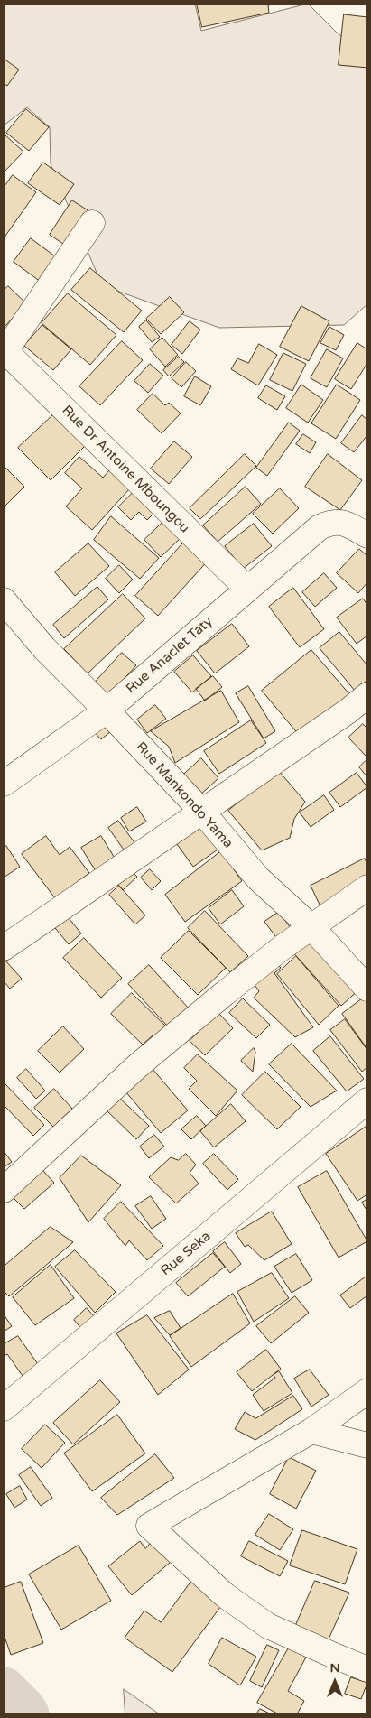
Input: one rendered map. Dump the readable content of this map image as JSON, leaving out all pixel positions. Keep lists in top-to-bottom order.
{
  "streets": {
    "street": [
      "Rue Dr Antoine Mboungou",
      "Rue Anaclet Taty",
      "Rue Mankondo Yama",
      "Rue Seka"
    ]
  },
  "crossings": [
    ["Rue Dr Antoine Mboungou", "Rue Anaclet Taty"],
    ["Rue Anaclet Taty", "Rue Mankondo Yama"]
  ],
  "north": "top"
}
